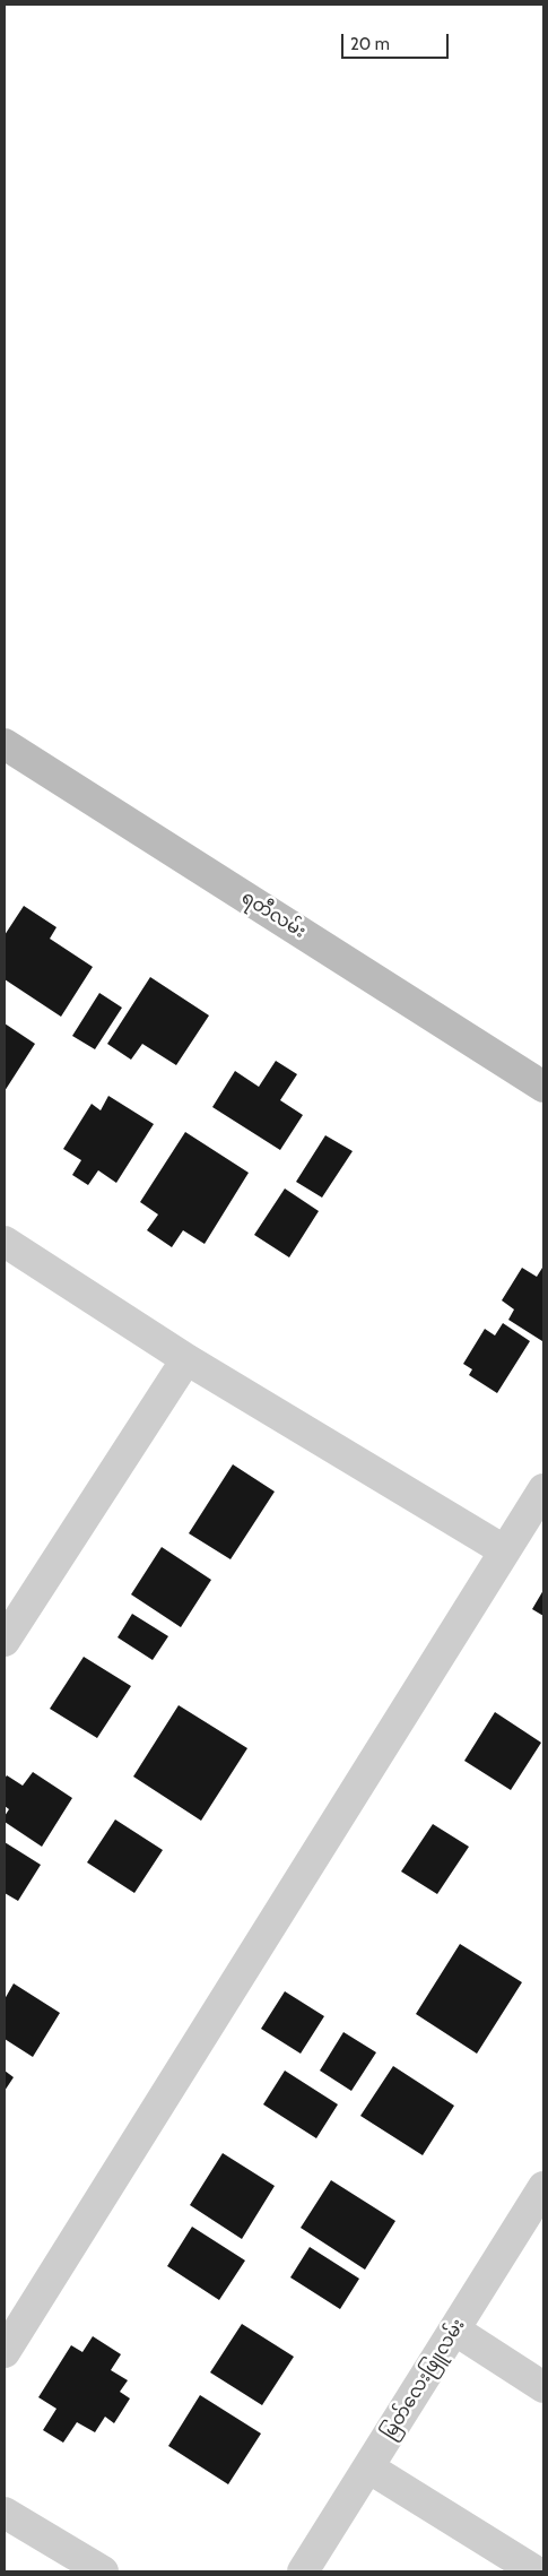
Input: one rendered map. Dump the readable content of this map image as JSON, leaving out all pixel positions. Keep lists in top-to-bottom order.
{
  "streets": {
    "street": ["ရတီလမ်း", "မြတ်လေးဖြူလမ်း"]
  },
  "scale_bar": "20 m"
}
